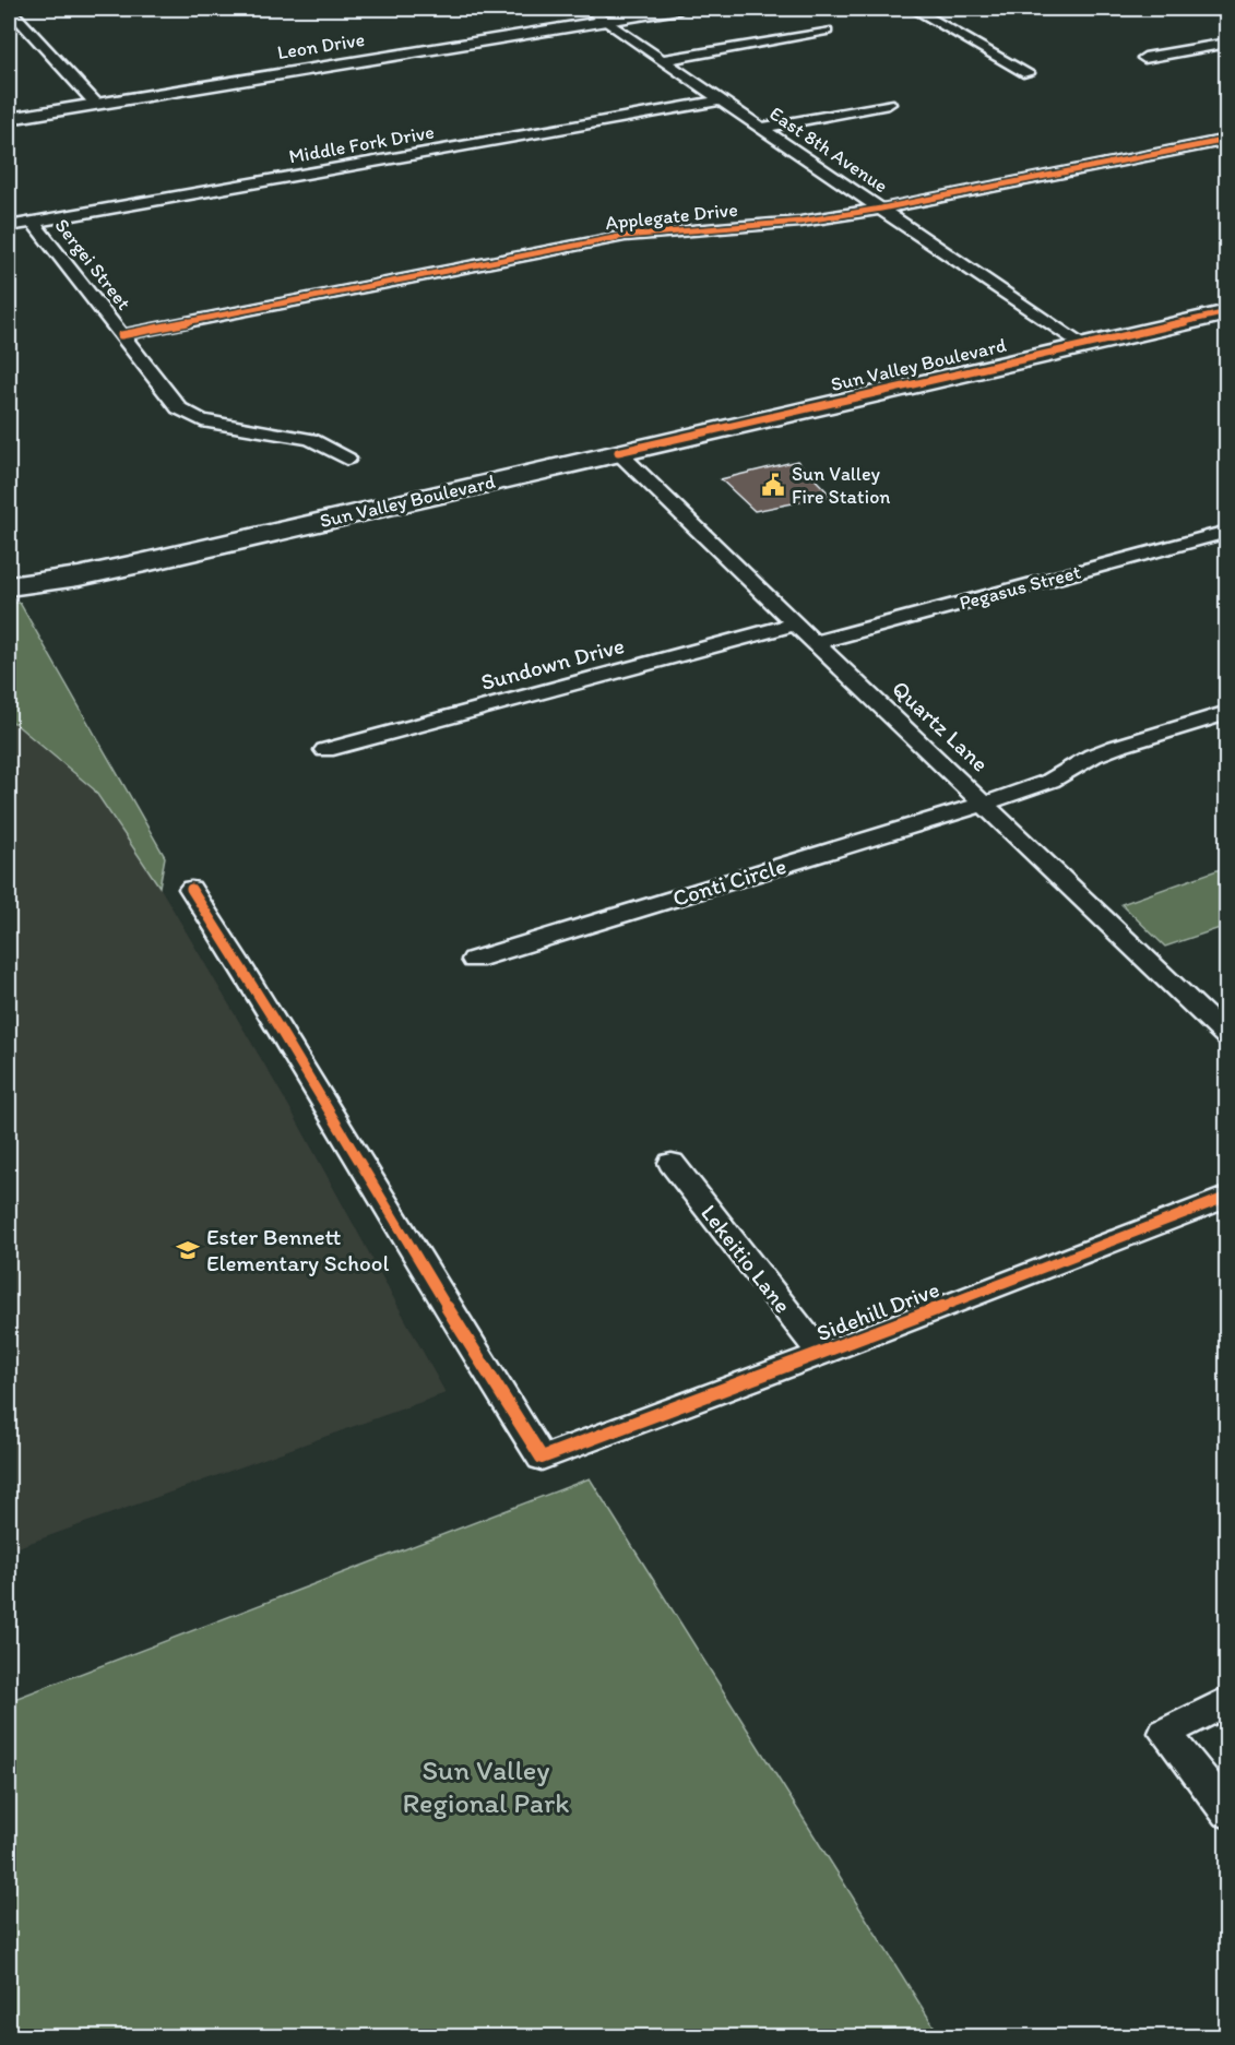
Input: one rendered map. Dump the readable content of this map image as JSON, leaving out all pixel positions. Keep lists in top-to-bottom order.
{
  "streets": {
    "main road": ["Sun Valley Boulevard"],
    "street": [
      "Leon Drive",
      "Middle Fork Drive",
      "East 8th Avenue",
      "Applegate Drive",
      "Sergei Street",
      "Pegasus Street",
      "Sundown Drive",
      "Quartz Lane",
      "Conti Circle",
      "Lekeitio Lane",
      "Sidehill Drive"
    ]
  },
  "crossings": [
    ["Leon Drive", "East 8th Avenue"],
    ["Middle Fork Drive", "East 8th Avenue"],
    ["Middle Fork Drive", "Sergei Street"],
    ["East 8th Avenue", "Applegate Drive"],
    ["East 8th Avenue", "Sun Valley Boulevard"],
    ["Applegate Drive", "Sergei Street"],
    ["Sun Valley Boulevard", "Quartz Lane"],
    ["Pegasus Street", "Quartz Lane"],
    ["Sundown Drive", "Quartz Lane"],
    ["Quartz Lane", "Conti Circle"],
    ["Lekeitio Lane", "Sidehill Drive"]
  ],
  "parks": ["Sun Valley Regional Park"],
  "places": {
    "public building": ["Sun Valley Fire Station"],
    "school or university": ["Ester Bennett Elementary School"]
  }
}
